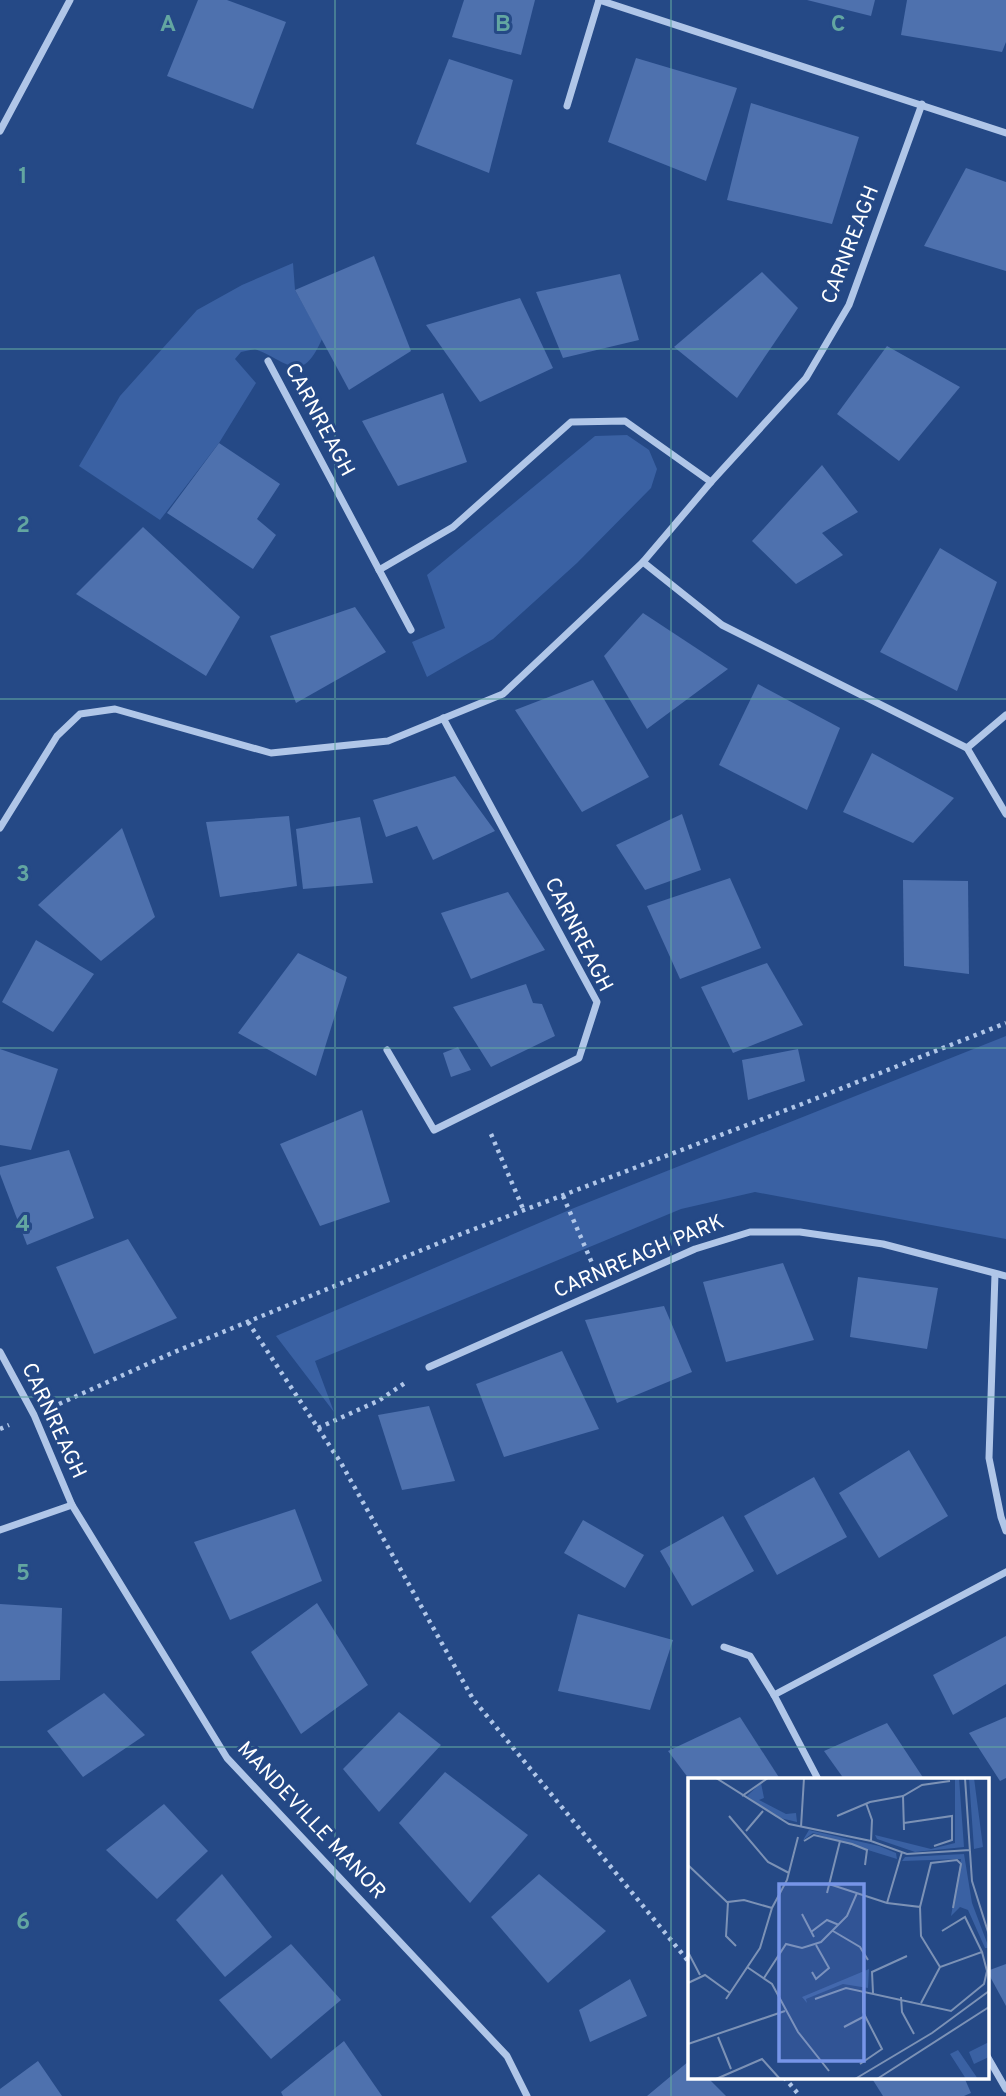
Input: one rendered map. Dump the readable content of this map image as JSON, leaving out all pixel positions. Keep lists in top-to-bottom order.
{
  "streets": {
    "street": ["CARNREAGH", "CARNREAGH PARK", "MANDEVILLE MANOR"]
  },
  "crossings": [
    ["CARNREAGH", "MANDEVILLE MANOR"]
  ],
  "grid": {
    "columns": ["A", "B", "C"],
    "rows": [
      "1",
      "2",
      "3",
      "4",
      "5",
      "6"
    ]
  }
}
